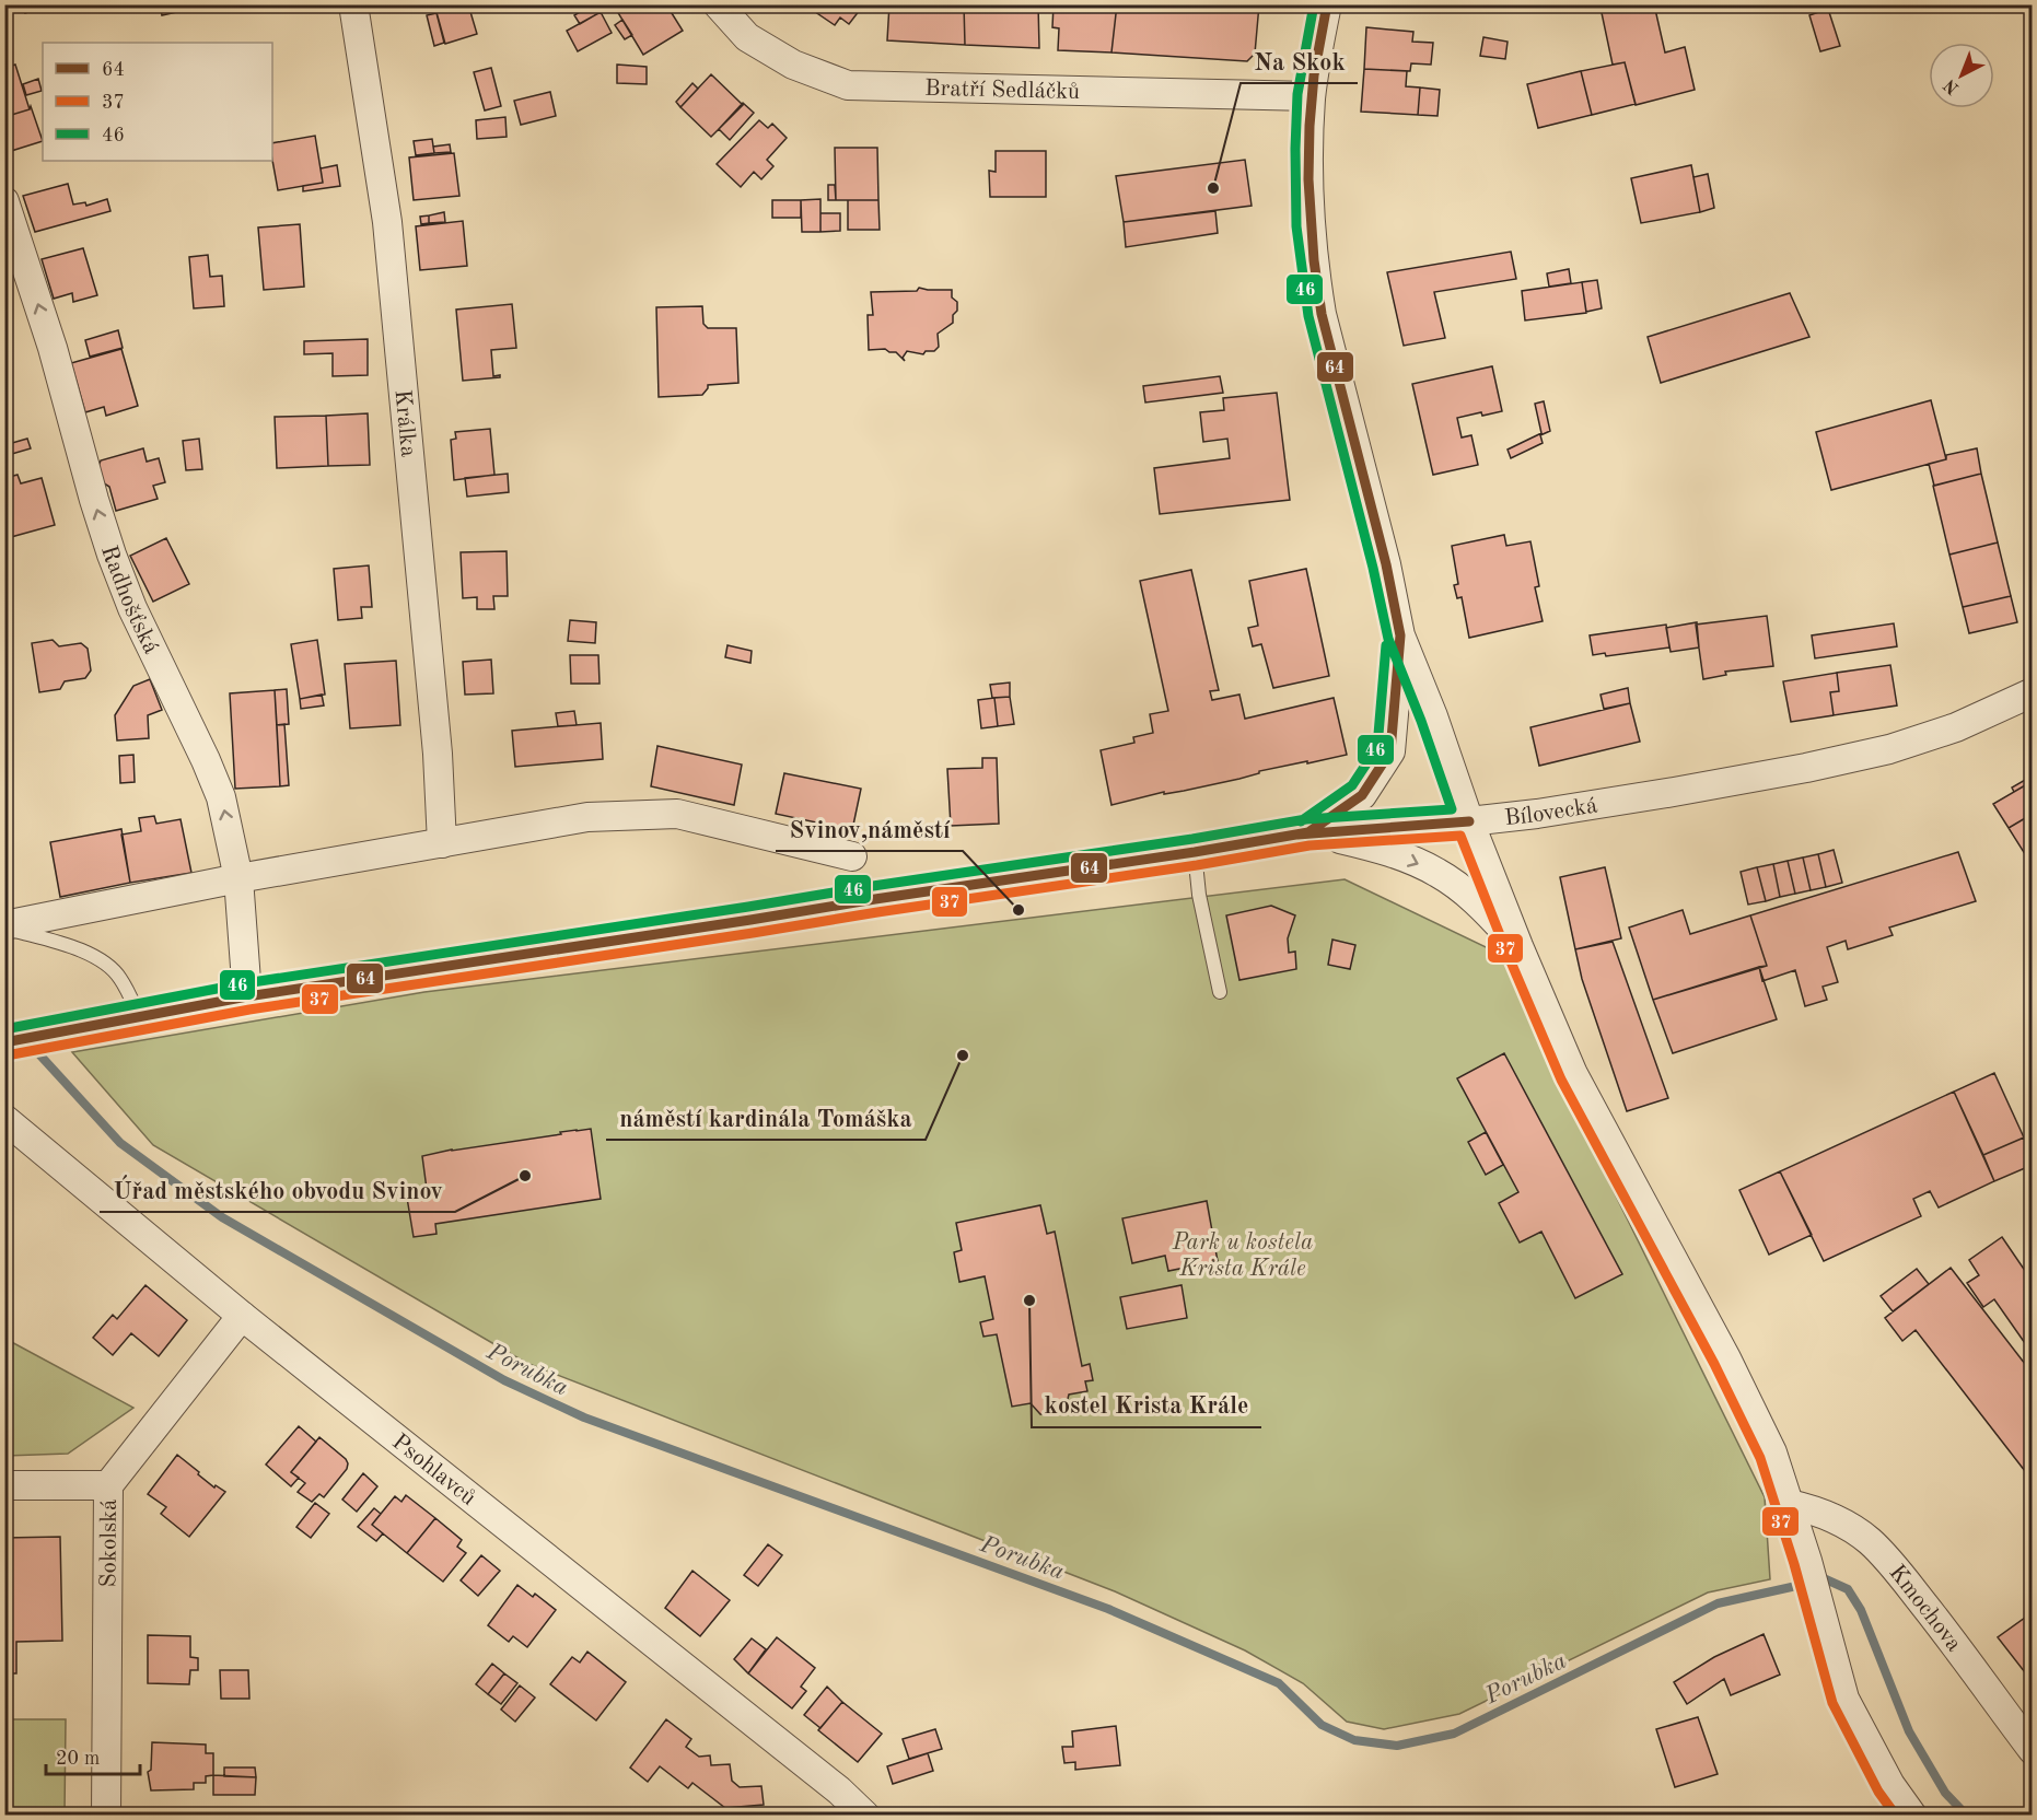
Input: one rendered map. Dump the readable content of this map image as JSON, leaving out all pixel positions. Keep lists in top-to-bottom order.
{
  "streets": {
    "street": [
      "Bratří Sedláčků",
      "Králka",
      "Radhošťská",
      "Bílovecká",
      "Psohlavců",
      "Sokolská",
      "Kmochova"
    ]
  },
  "crossings": [
    ["Radhošťská", "Bílovecká"],
    ["Psohlavců", "Sokolská"]
  ],
  "one_way": ["Radhošťská"],
  "water": ["Porubka"],
  "parks": ["Park u kostela Krista Krále"],
  "places": [
    "Na Skok",
    "Svinov,náměstí",
    "náměstí kardinála Tomáška",
    "Úřad městského obvodu Svinov",
    "kostel Krista Krále"
  ],
  "lines": ["transit line 64", "transit line 46", "transit line 37"],
  "legend": ["64", "37", "46"],
  "scale_bar": "20 m",
  "north": "bottom left"
}
